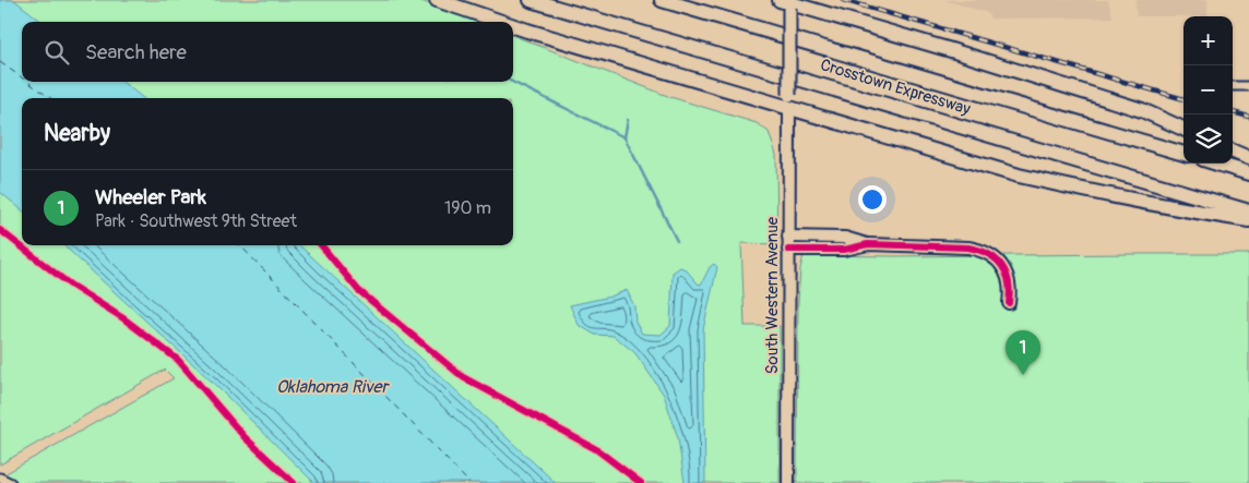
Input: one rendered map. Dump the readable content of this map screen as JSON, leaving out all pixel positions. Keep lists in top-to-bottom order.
{
  "streets": {
    "highway": ["Crosstown Expressway"],
    "main road": ["South Western Avenue"]
  },
  "water": ["Oklahoma River"],
  "page": {
    "map_buttons": ["+", "−"],
    "search": "Search here",
    "heading": "Nearby",
    "list": [
      {
        "mark": "1",
        "name": "Wheeler Park",
        "note": "Park · Southwest 9th Street",
        "value": "190 m"
      }
    ],
    "pins": "1"
  }
}
